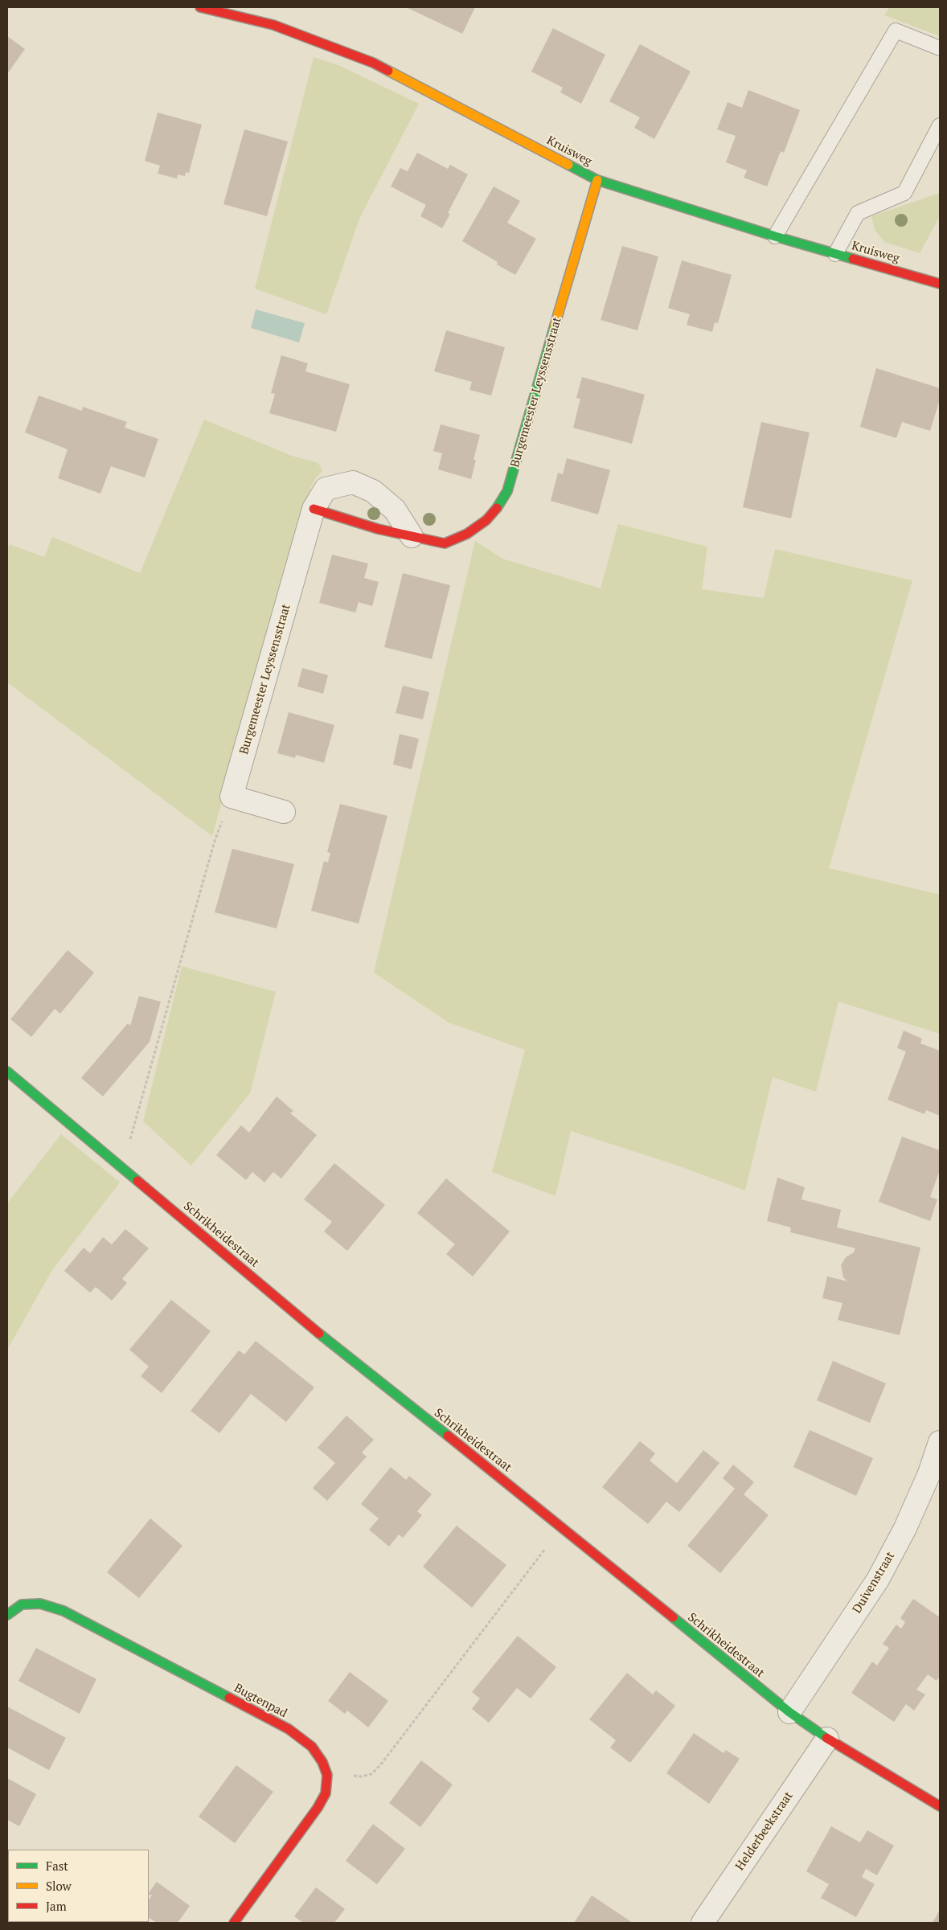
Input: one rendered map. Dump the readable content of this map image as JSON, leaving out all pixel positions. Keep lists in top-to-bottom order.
{
  "streets": {
    "street": [
      "Kruisweg",
      "Burgemeester Leyssensstraat",
      "Schrikheidestraat",
      "Duivenstraat",
      "Bugtenpad",
      "Helderbeekstraat"
    ]
  },
  "crossings": [
    ["Kruisweg", "Burgemeester Leyssensstraat"],
    ["Schrikheidestraat", "Duivenstraat"],
    ["Schrikheidestraat", "Helderbeekstraat"]
  ],
  "legend": ["Fast", "Slow", "Jam"]
}
